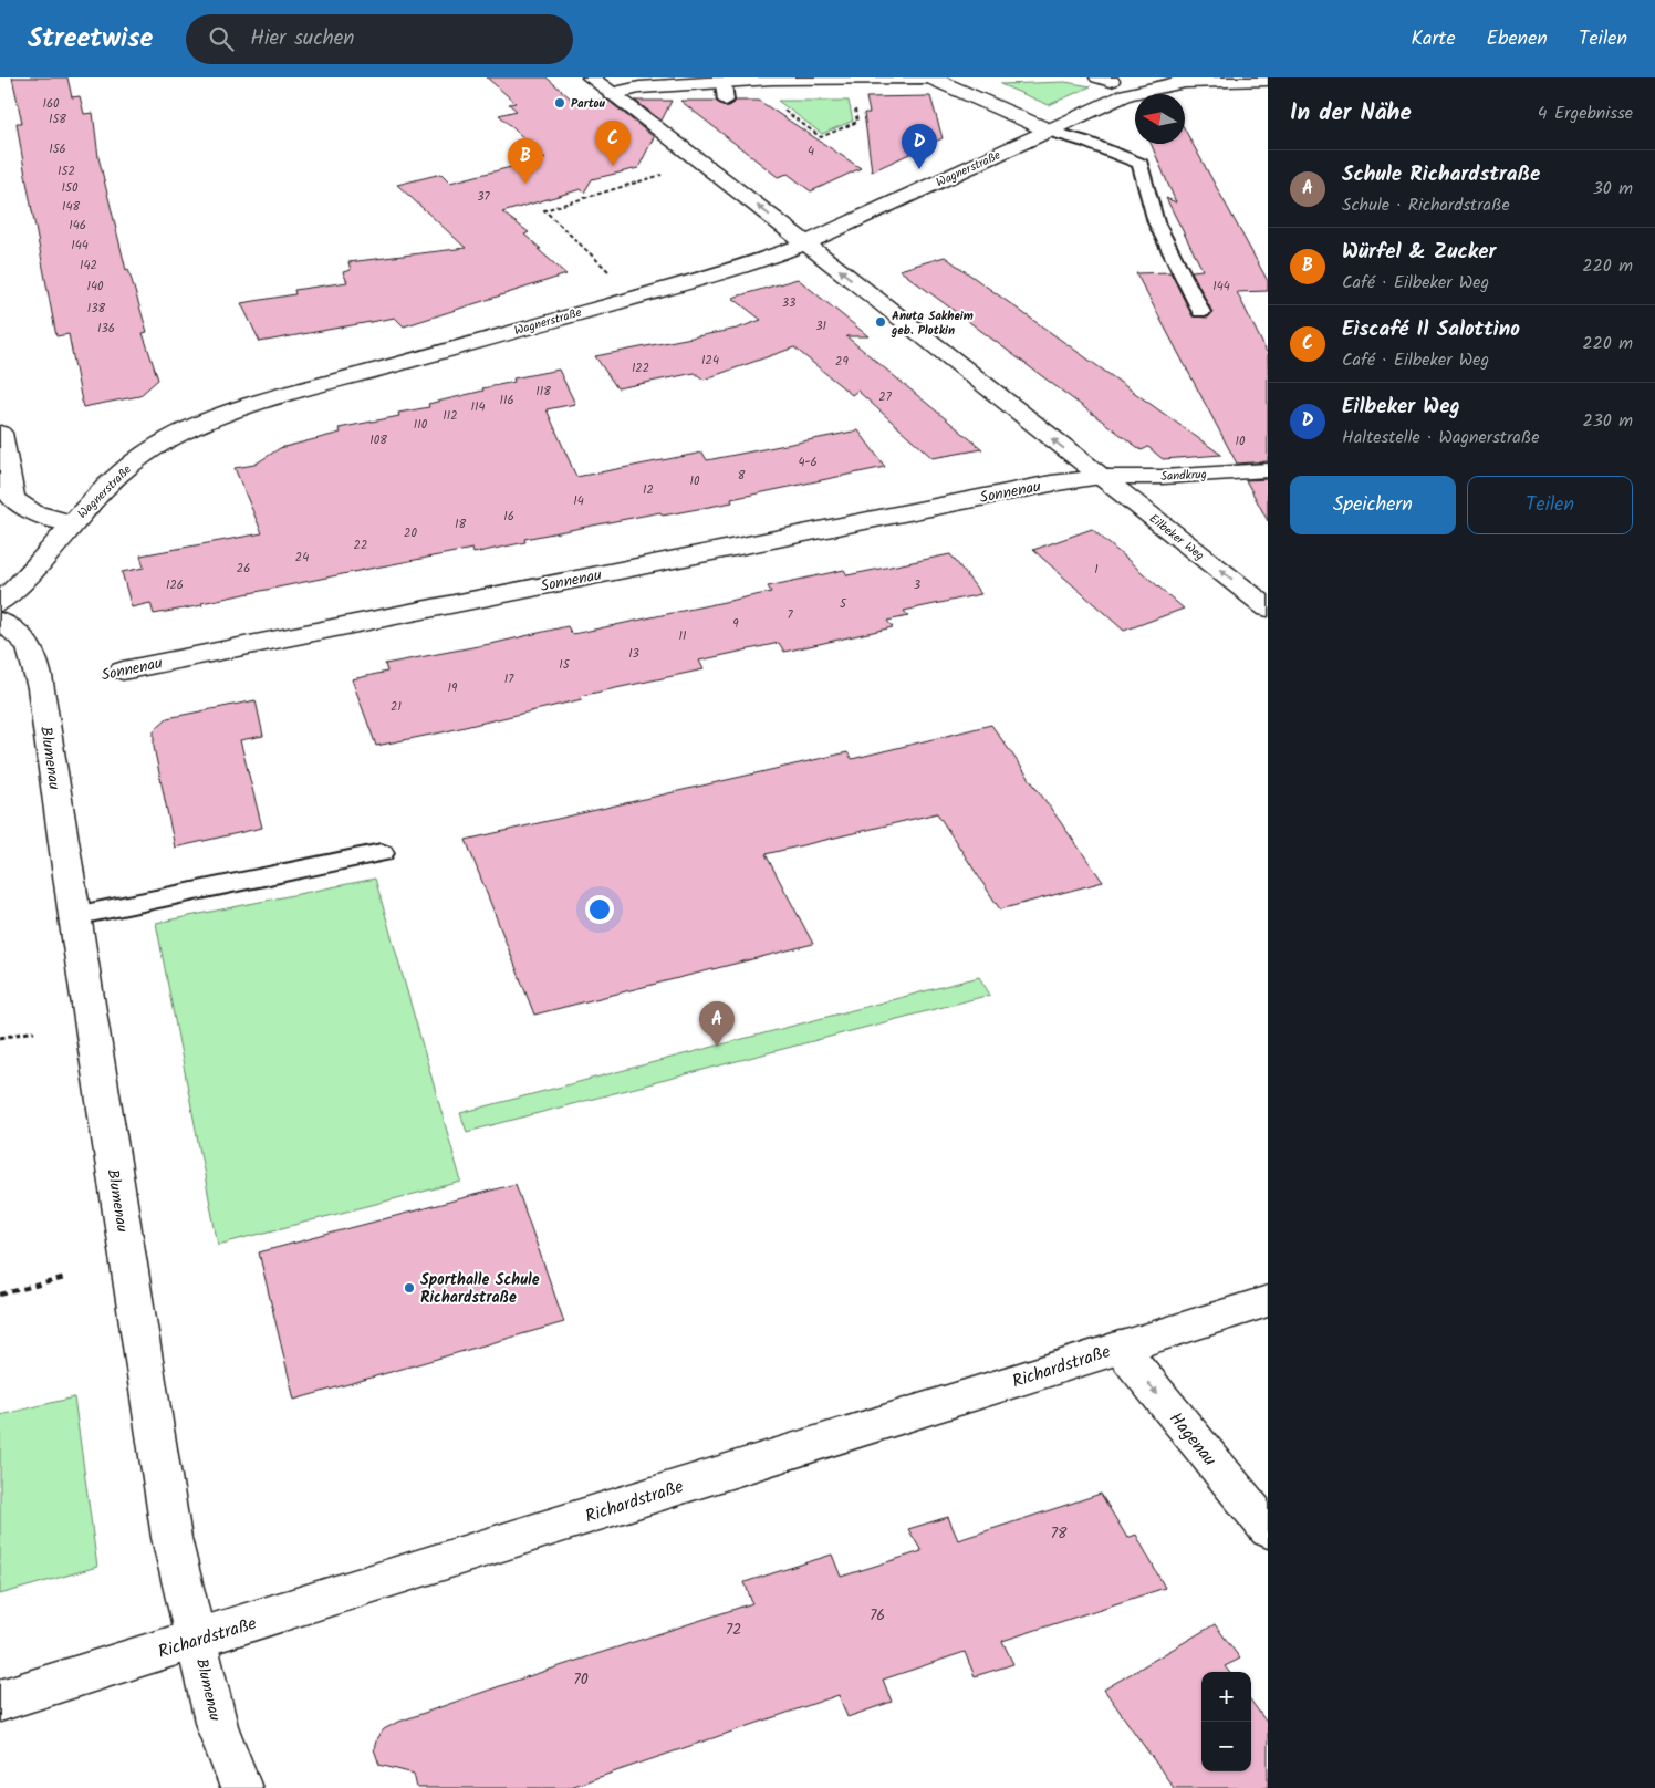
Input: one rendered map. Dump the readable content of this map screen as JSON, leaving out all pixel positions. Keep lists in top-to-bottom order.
{
  "streets": {
    "street": [
      "Wagnerstraße",
      "Sandkrug",
      "Sonnenau",
      "Eilbeker Weg",
      "Blumenau",
      "Richardstraße",
      "Hagenau"
    ]
  },
  "crossings": [
    ["Wagnerstraße", "Eilbeker Weg"],
    ["Sandkrug", "Sonnenau"],
    ["Sandkrug", "Eilbeker Weg"],
    ["Sonnenau", "Eilbeker Weg"],
    ["Blumenau", "Richardstraße"],
    ["Richardstraße", "Hagenau"]
  ],
  "one_way": ["Eilbeker Weg", "Hagenau"],
  "places": ["Partou", "Anuta Sakheim geb. Plotkin", "Sporthalle Schule Richardstraße"],
  "house_numbers": [
    "160",
    "158",
    "156",
    "4",
    "152",
    "150",
    "37",
    "148",
    "146",
    "144",
    "142",
    "140",
    "144",
    "33",
    "138",
    "31",
    "136",
    "124",
    "29",
    "122",
    "118",
    "27",
    "116",
    "114",
    "112",
    "110",
    "108",
    "10",
    "4-6",
    "8",
    "10",
    "12",
    "14",
    "16",
    "18",
    "20",
    "22",
    "24",
    "26",
    "1",
    "126",
    "3",
    "5",
    "7",
    "9",
    "11",
    "13",
    "15",
    "17",
    "19",
    "21",
    "78",
    "76",
    "72",
    "70"
  ],
  "north": "left",
  "page": {
    "header": "Streetwise",
    "search": "Hier suchen",
    "nav": ["Karte", "Ebenen", "Teilen"],
    "heading": ["In der Nähe", "4 Ergebnisse"],
    "pins": [
      "C",
      "D",
      "B",
      "A"
    ],
    "list": [
      {
        "mark": "A",
        "name": "Schule Richardstraße",
        "note": "Schule · Richardstraße",
        "value": "30 m"
      },
      {
        "mark": "B",
        "name": "Würfel & Zucker",
        "note": "Café · Eilbeker Weg",
        "value": "220 m"
      },
      {
        "mark": "C",
        "name": "Eiscafé Il Salottino",
        "note": "Café · Eilbeker Weg",
        "value": "220 m"
      },
      {
        "mark": "D",
        "name": "Eilbeker Weg",
        "note": "Haltestelle · Wagnerstraße",
        "value": "230 m"
      }
    ],
    "buttons": ["Speichern", "Teilen"],
    "map_buttons": ["+", "−"]
  }
}
